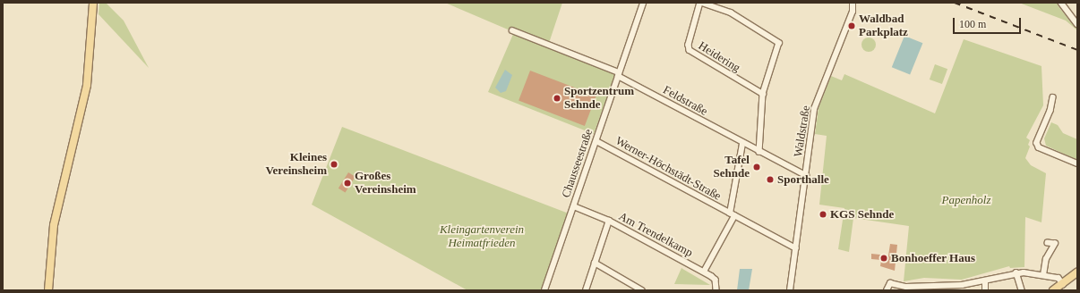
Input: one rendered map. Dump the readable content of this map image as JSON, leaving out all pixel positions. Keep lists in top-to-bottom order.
{
  "streets": {
    "street": [
      "Heidering",
      "Feldstraße",
      "Waldstraße",
      "Chausseestraße",
      "Werner-Höchstädt-Straße",
      "Am Trendelkamp"
    ]
  },
  "crossings": [
    ["Heidering", "Feldstraße"],
    ["Feldstraße", "Waldstraße"],
    ["Feldstraße", "Chausseestraße"],
    ["Feldstraße", "Werner-Höchstädt-Straße"],
    ["Waldstraße", "Werner-Höchstädt-Straße"],
    ["Chausseestraße", "Werner-Höchstädt-Straße"],
    ["Chausseestraße", "Am Trendelkamp"],
    ["Werner-Höchstädt-Straße", "Am Trendelkamp"]
  ],
  "parks": ["Papenholz", "Kleingartenverein Heimatfrieden"],
  "places": [
    "Waldbad Parkplatz",
    "Sportzentrum Sehnde",
    "Kleines Vereinsheim",
    "Tafel Sehnde",
    "Sporthalle",
    "Großes Vereinsheim",
    "KGS Sehnde",
    "Bonhoeffer Haus"
  ],
  "scale_bar": "100 m"
}
